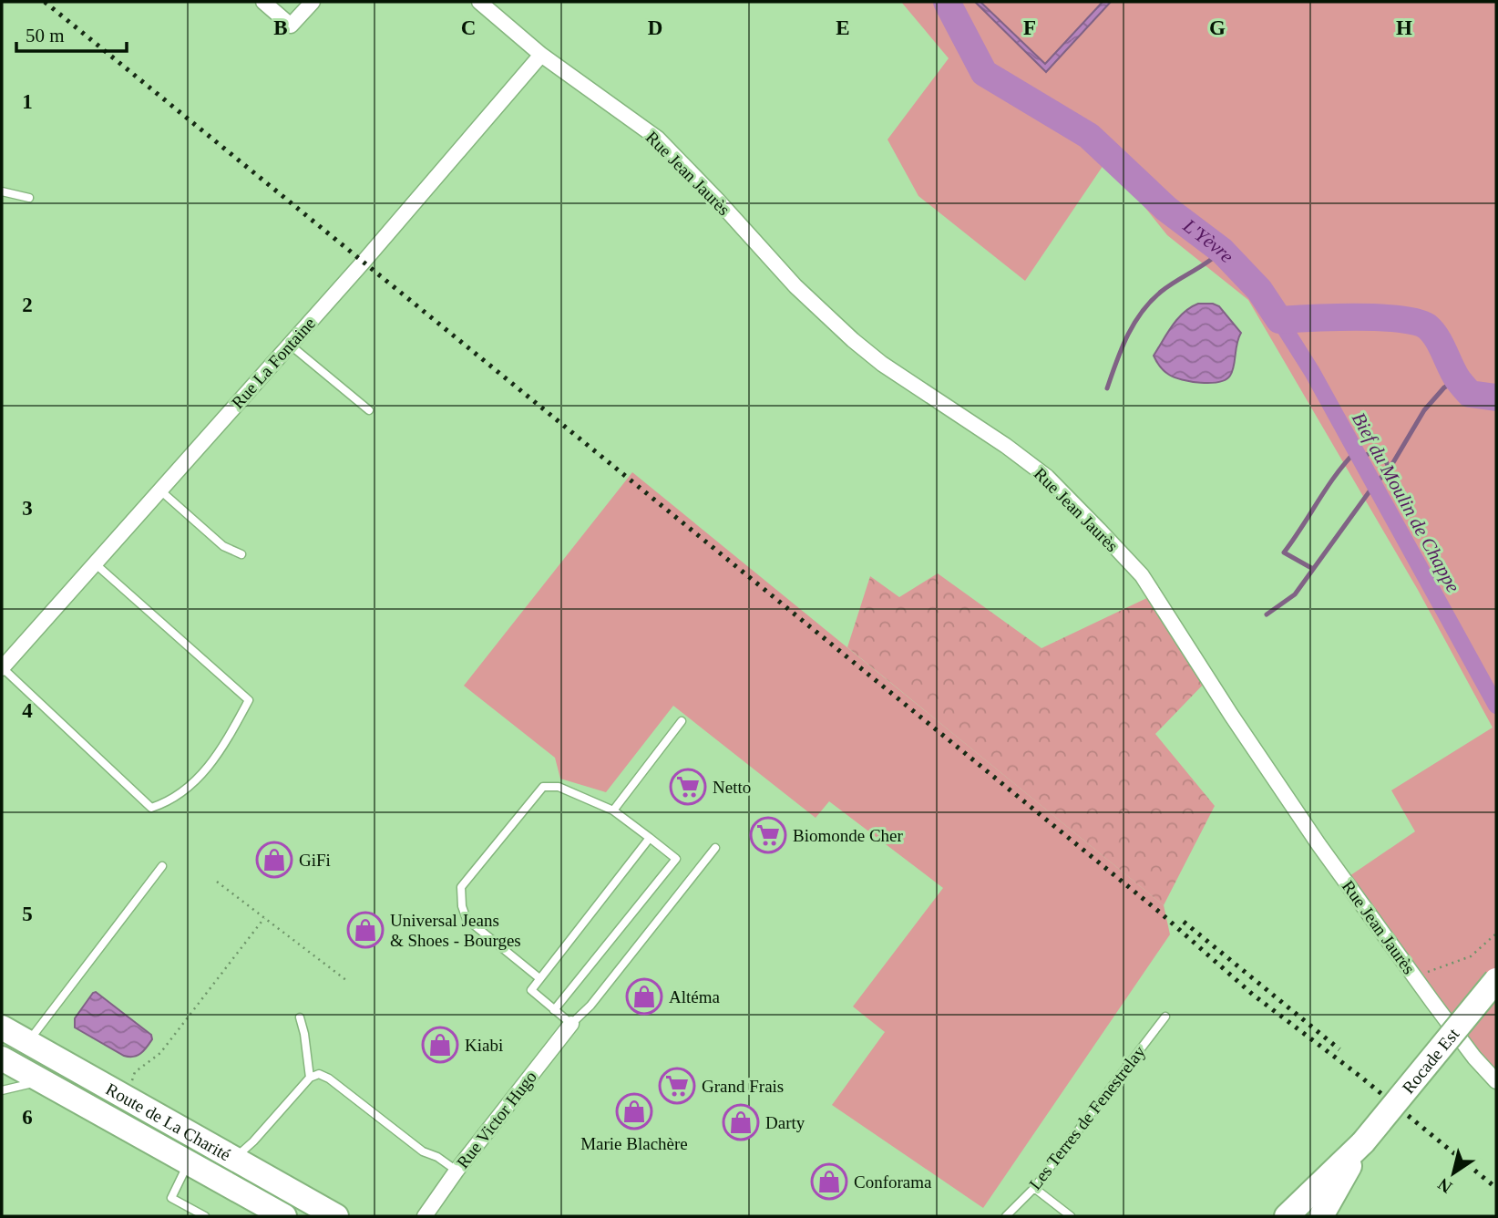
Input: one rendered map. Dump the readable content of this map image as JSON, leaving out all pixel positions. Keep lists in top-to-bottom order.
{
  "streets": {
    "main road": ["Rocade Est", "Route de La Charité"],
    "street": ["Rue Jean Jaurès", "Rue La Fontaine", "Rue Victor Hugo"],
    "lane": ["Les Terres de Fenestrelay"]
  },
  "crossings": [
    ["Rue Jean Jaurès", "Rue La Fontaine"]
  ],
  "water": ["L'Yèvre", "Bief du Moulin de Chappe"],
  "places": {
    "supermarket": ["Netto", "Biomonde Cher", "Grand Frais"],
    "shop": [
      "GiFi",
      "Universal Jeans & Shoes - Bourges",
      "Altéma",
      "Kiabi",
      "Marie Blachère",
      "Darty",
      "Conforama"
    ]
  },
  "scale_bar": "50 m",
  "north": "bottom left",
  "grid": {
    "columns": [
      "B",
      "C",
      "D",
      "E",
      "F",
      "G",
      "H"
    ],
    "rows": [
      "1",
      "2",
      "3",
      "4",
      "5",
      "6"
    ]
  }
}
